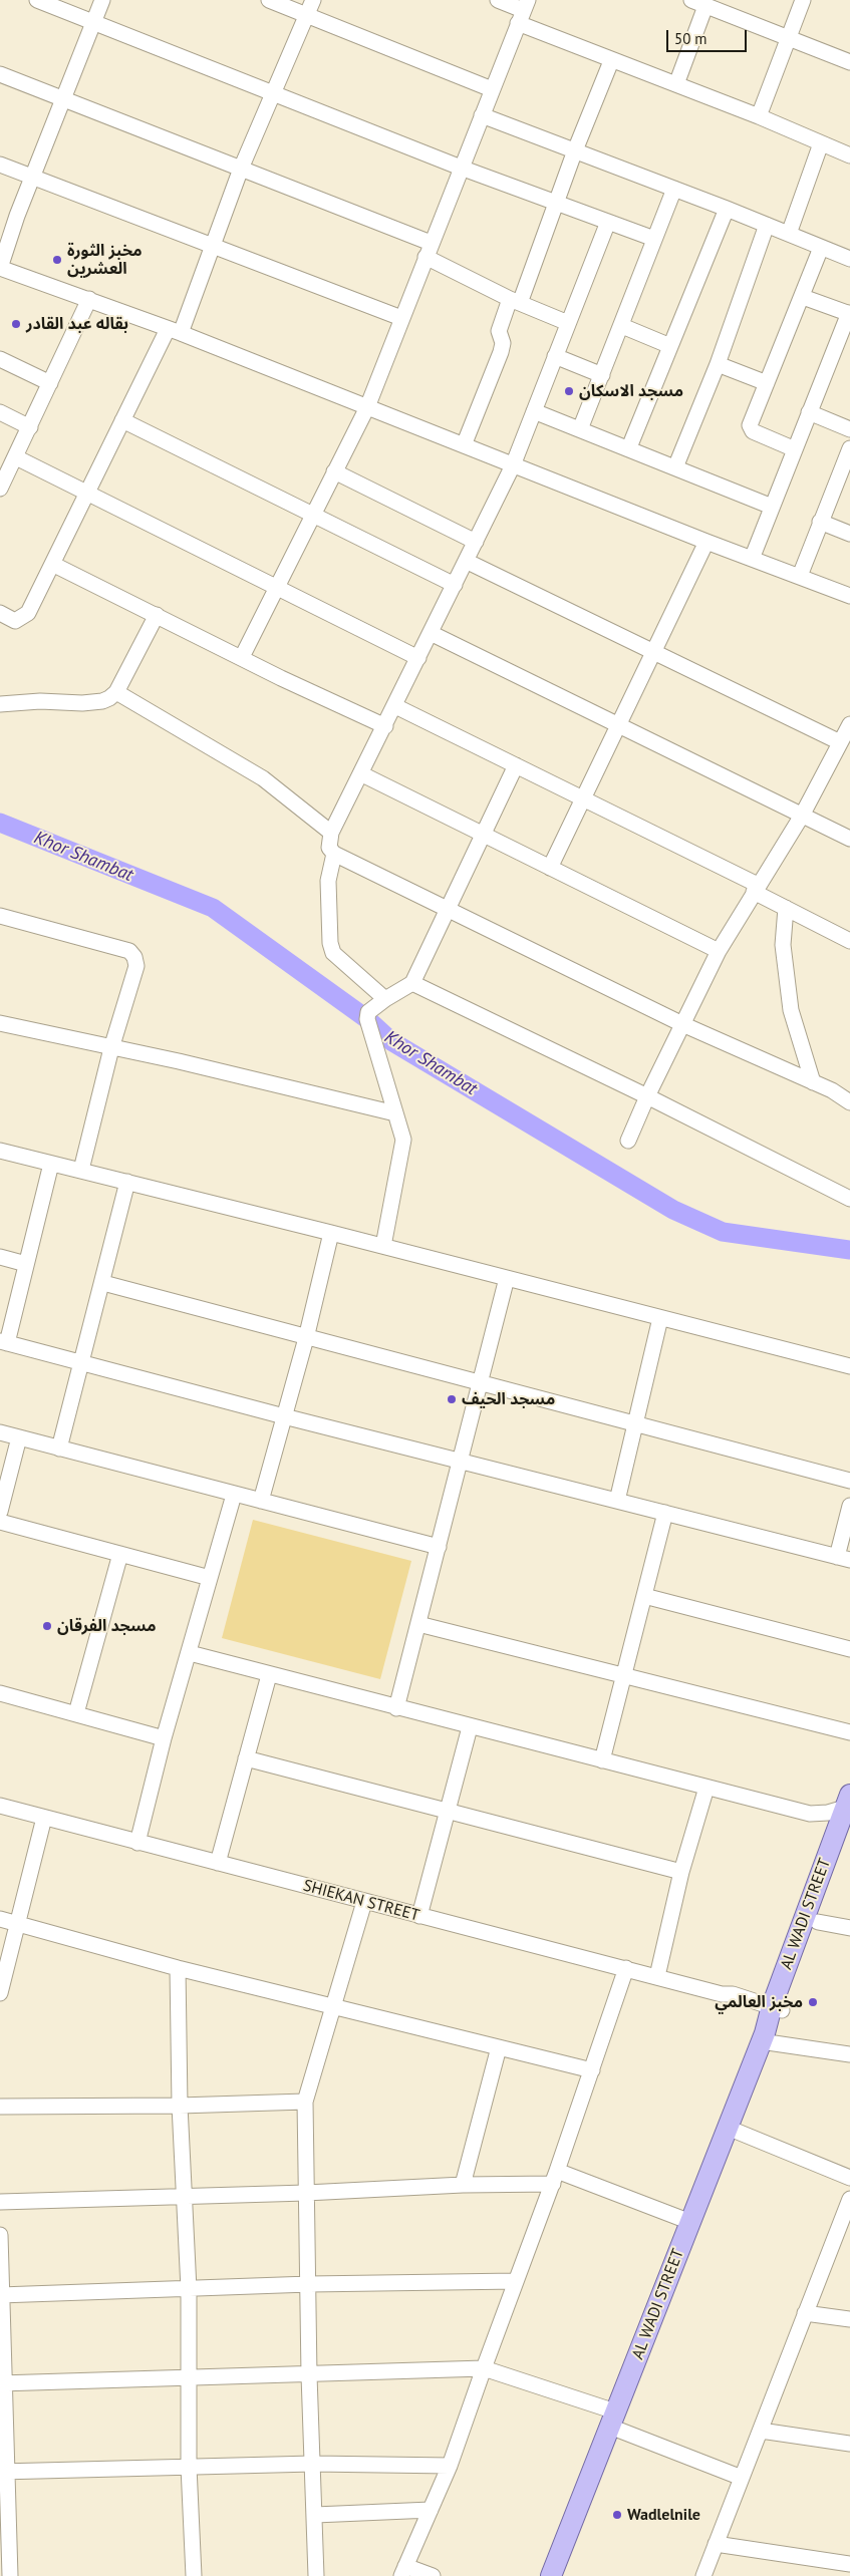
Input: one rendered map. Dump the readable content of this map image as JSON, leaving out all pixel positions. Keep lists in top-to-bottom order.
{
  "streets": {
    "main road": ["AL WADI STREET"],
    "street": ["SHIEKAN STREET"]
  },
  "crossings": [
    ["SHIEKAN STREET", "AL WADI STREET"]
  ],
  "water": ["Khor Shambat"],
  "places": [
    "مخبز الثورة العشرين",
    "بقاله عبد القادر",
    "مسجد الاسكان",
    "مسجد الحيف",
    "مسجد الفرقان",
    "مخبز العالمي",
    "Wadlelnile"
  ],
  "scale_bar": "50 m"
}
